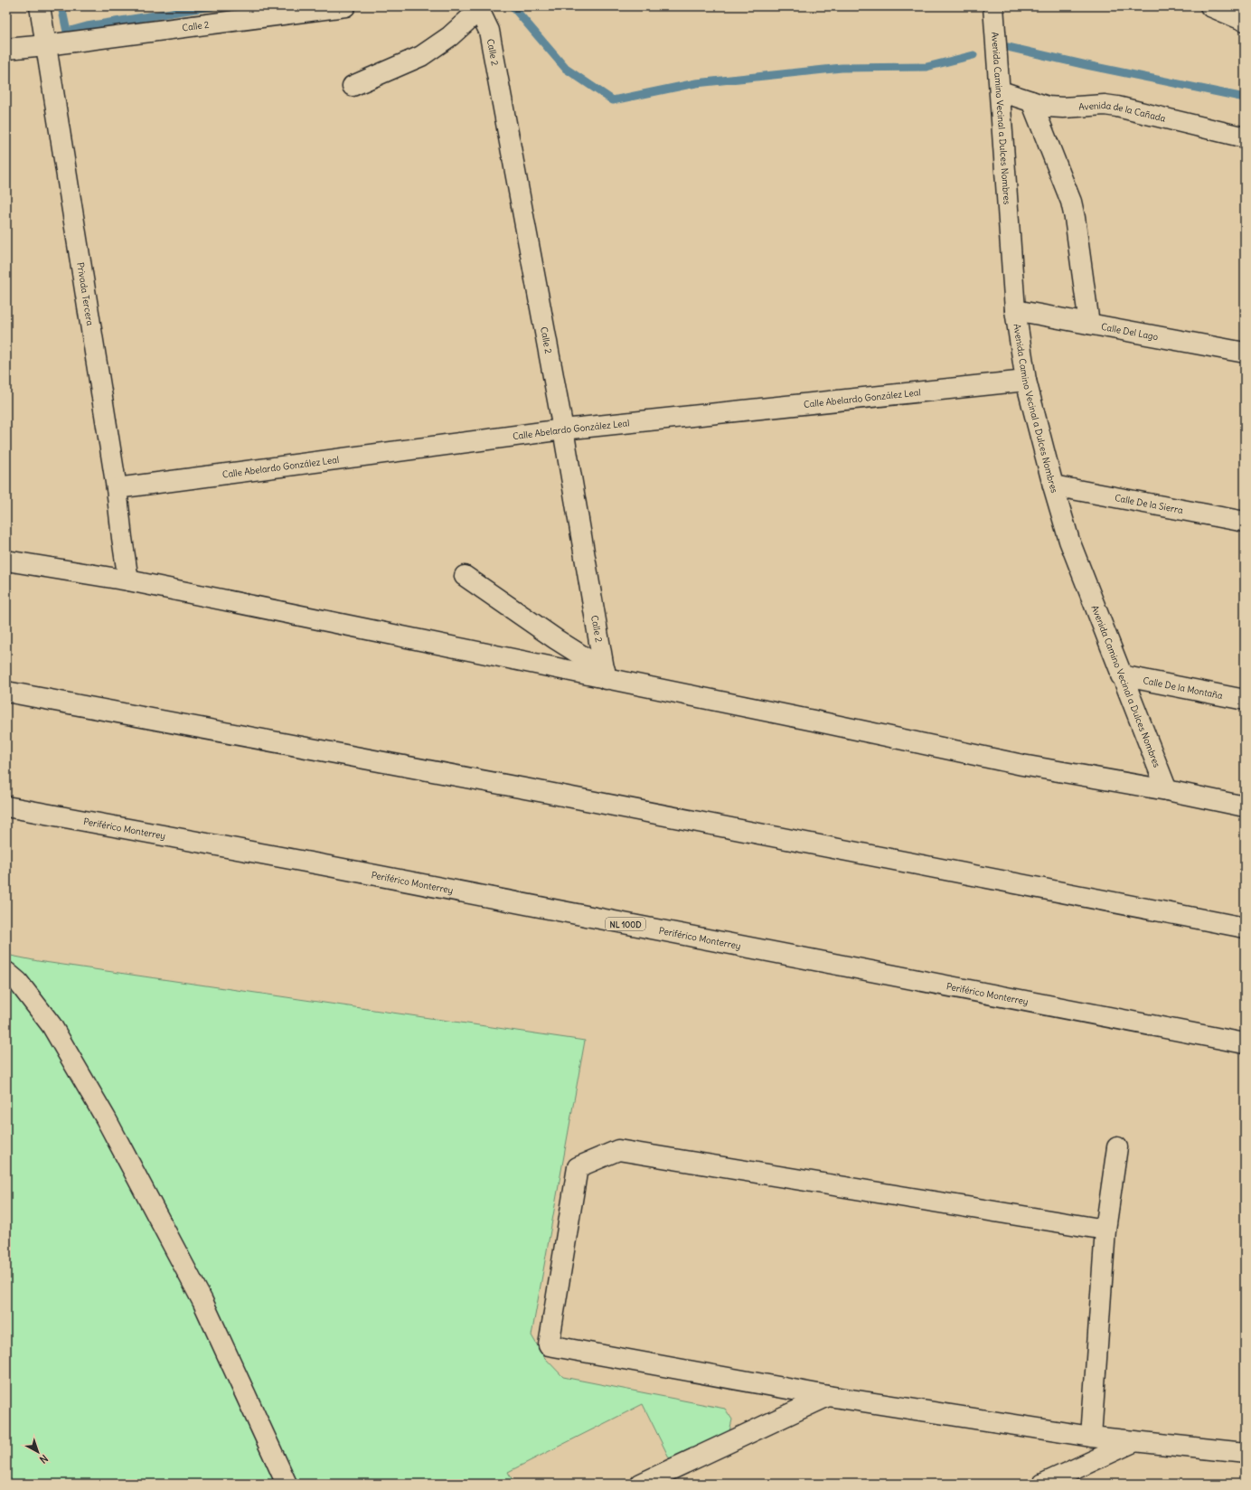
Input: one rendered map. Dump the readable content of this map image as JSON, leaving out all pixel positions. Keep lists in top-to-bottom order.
{
  "streets": {
    "main road": [
      "Calle 2",
      "Avenida de la Cañada",
      "Avenida Camino Vecinal a Dulces Nombres",
      "Privada Tercera",
      "Calle Del Lago",
      "Calle Abelardo González Leal",
      "Calle De la Sierra",
      "Calle De la Montaña",
      "Periférico Monterrey",
      "NL 100D"
    ]
  },
  "crossings": [
    ["Calle 2", "Privada Tercera"],
    ["Calle 2", "Calle Abelardo González Leal"],
    ["Avenida de la Cañada", "Avenida Camino Vecinal a Dulces Nombres"],
    ["Avenida Camino Vecinal a Dulces Nombres", "Calle Del Lago"],
    ["Avenida Camino Vecinal a Dulces Nombres", "Calle Abelardo González Leal"],
    ["Avenida Camino Vecinal a Dulces Nombres", "Calle De la Sierra"],
    ["Avenida Camino Vecinal a Dulces Nombres", "Calle De la Montaña"],
    ["Privada Tercera", "Calle Abelardo González Leal"]
  ],
  "north": "bottom right"
}
